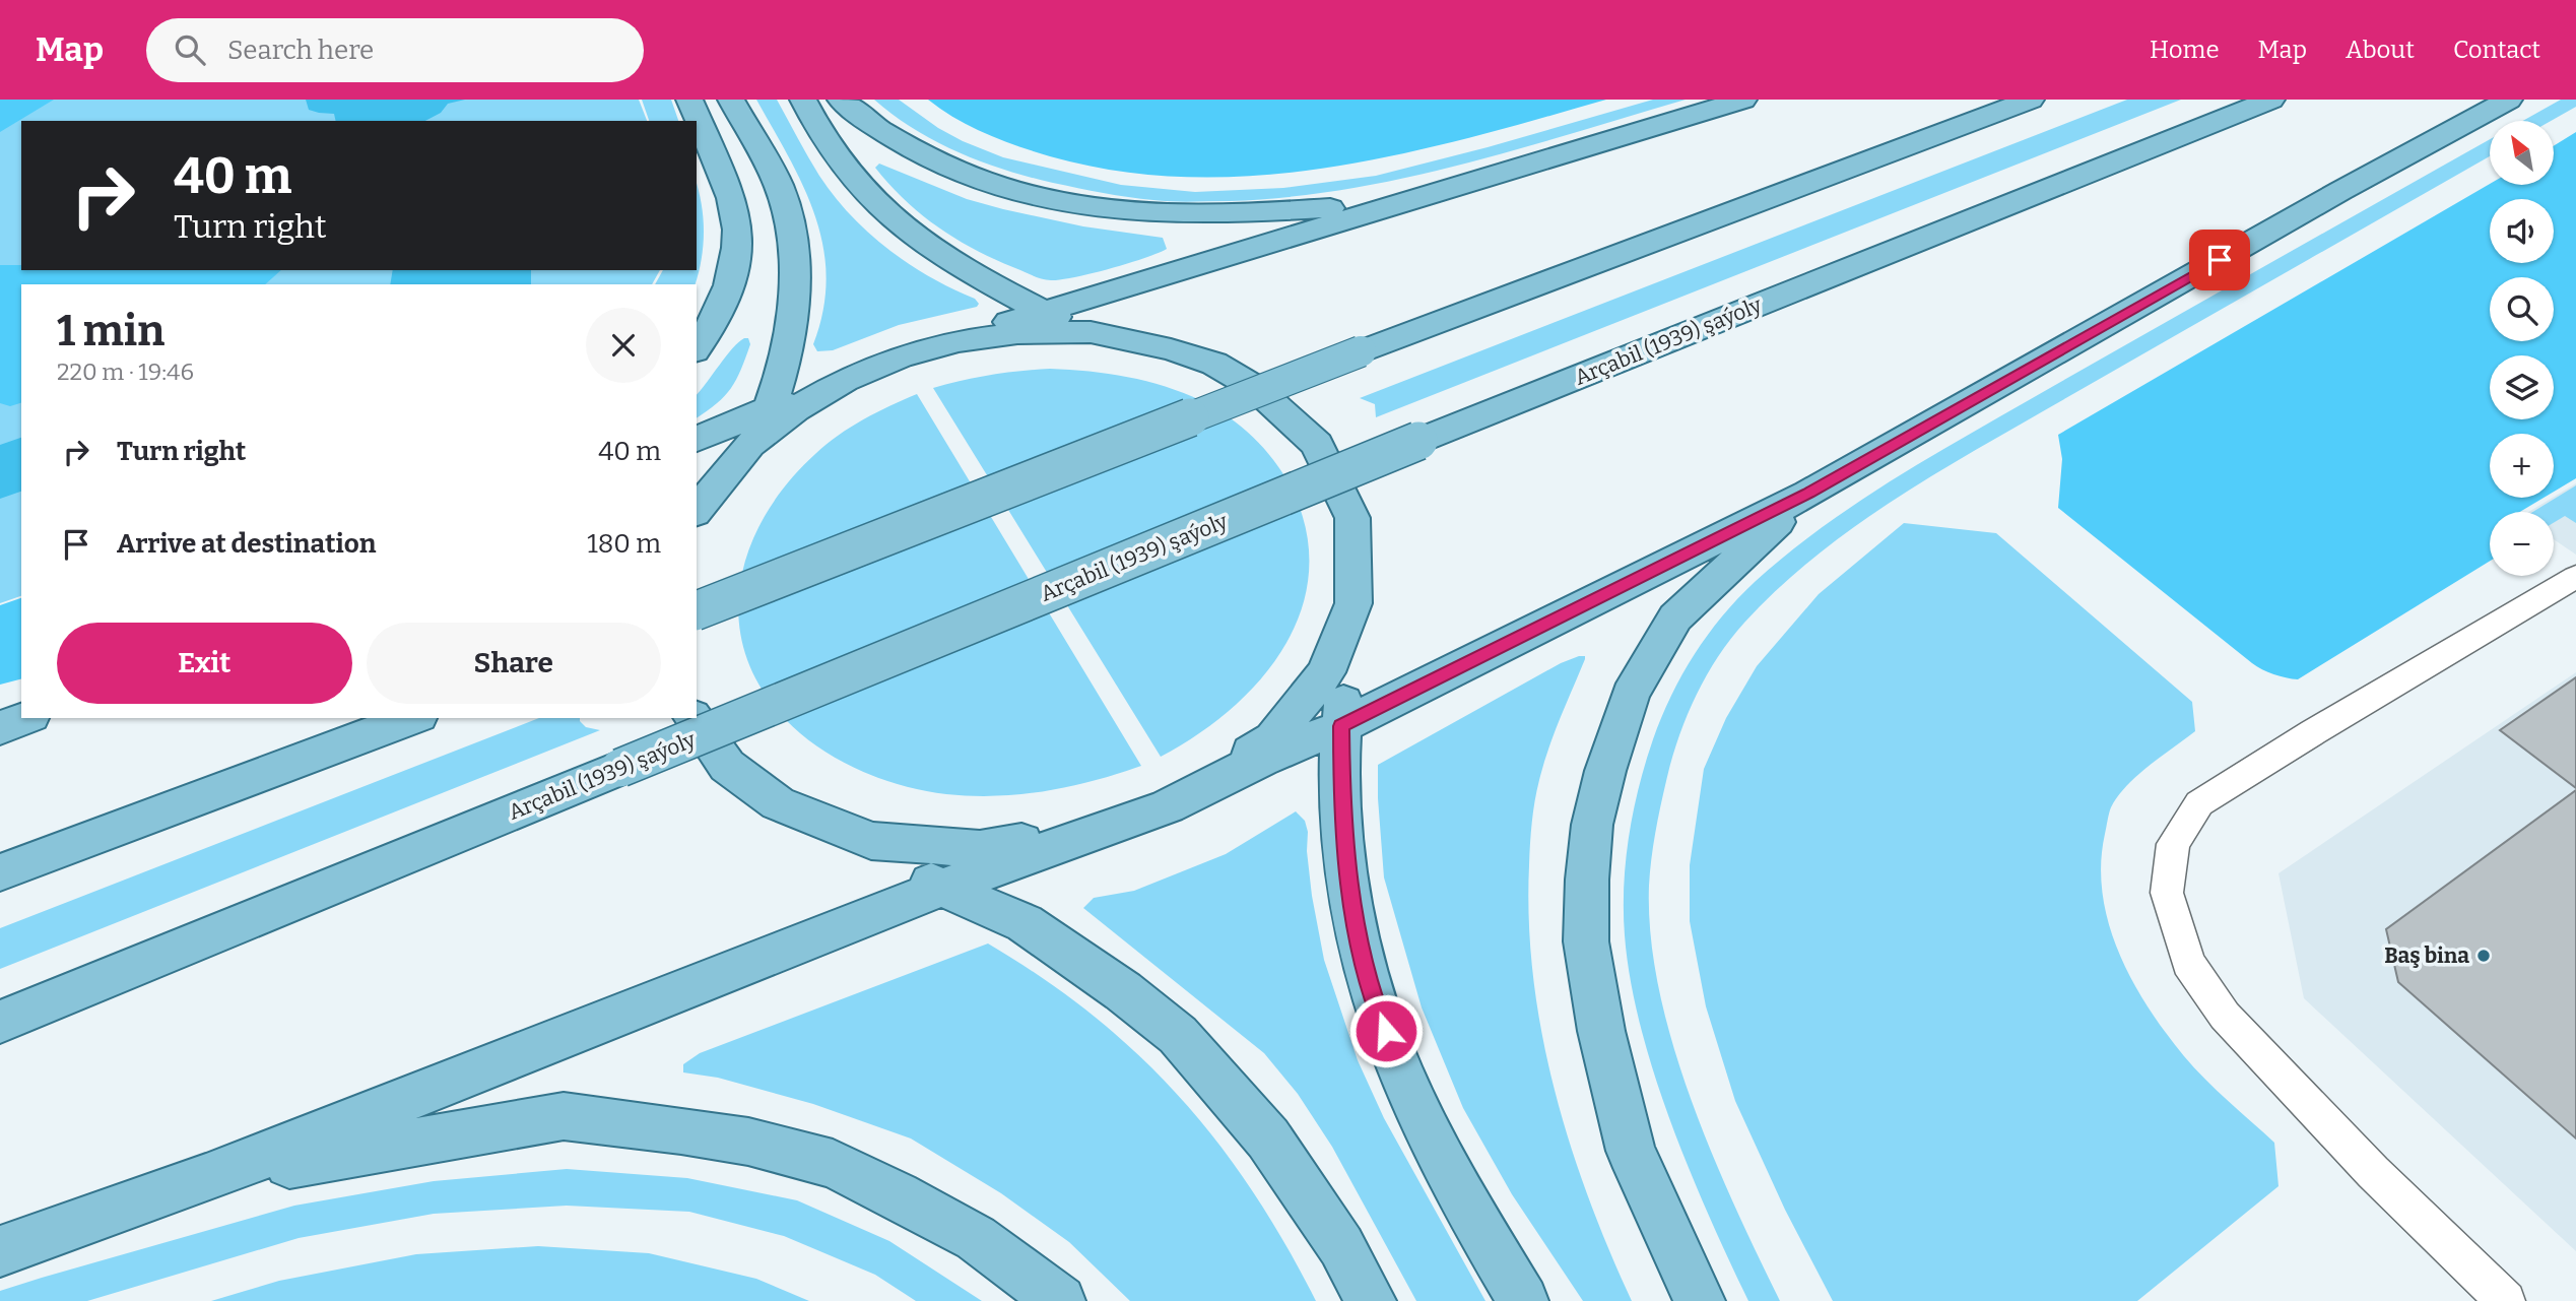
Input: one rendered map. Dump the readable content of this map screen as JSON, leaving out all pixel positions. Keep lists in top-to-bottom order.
{
  "streets": {
    "main road": ["Arçabil (1939) şaýoly"]
  },
  "places": ["Baş bina"],
  "north": "top left",
  "page": {
    "header": "Map",
    "search": "Search here",
    "nav": [
      "Home",
      "Map",
      "About",
      "Contact"
    ],
    "map_buttons": ["+", "−"],
    "turn": ["40 m", "Turn right"],
    "heading": ["1 min", "220 m · 19:46"],
    "list": [
      {
        "name": "Turn right",
        "value": "40 m"
      },
      {
        "name": "Arrive at destination",
        "value": "180 m"
      }
    ],
    "buttons": ["Exit", "Share"]
  }
}
